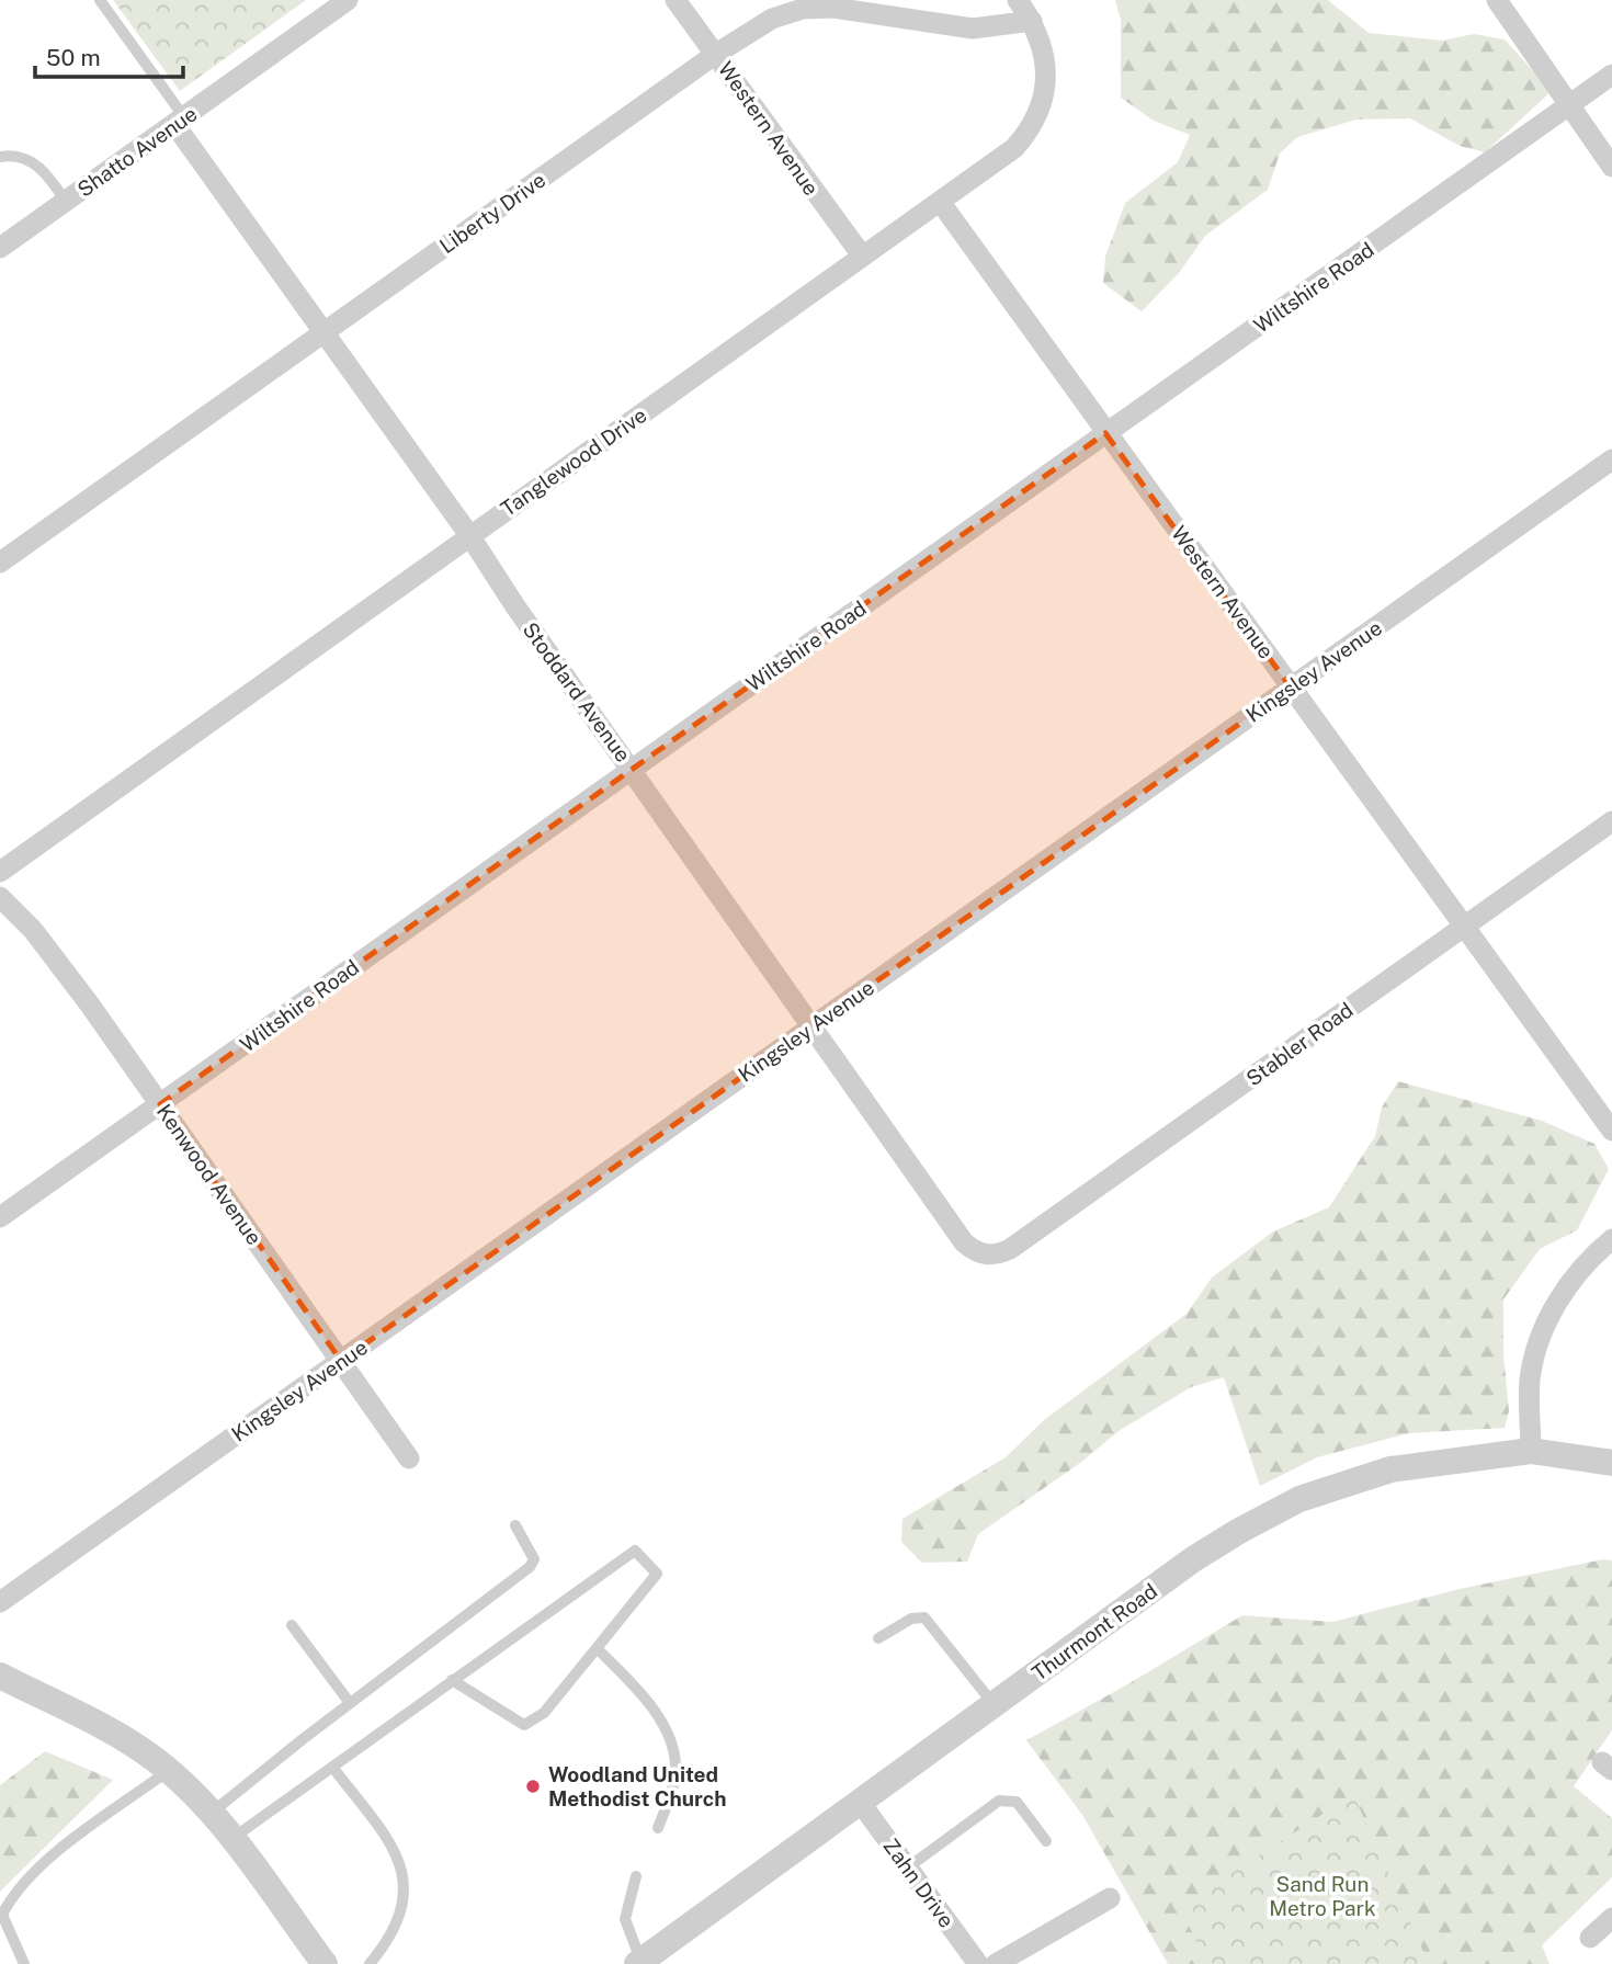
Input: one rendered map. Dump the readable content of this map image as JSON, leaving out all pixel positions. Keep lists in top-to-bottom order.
{
  "streets": {
    "street": [
      "Western Avenue",
      "Shatto Avenue",
      "Liberty Drive",
      "Wiltshire Road",
      "Tanglewood Drive",
      "Kingsley Avenue",
      "Stoddard Avenue",
      "Stabler Road",
      "Kenwood Avenue",
      "Thurmont Road",
      "Zahn Drive"
    ]
  },
  "crossings": [
    ["Western Avenue", "Liberty Drive"],
    ["Western Avenue", "Wiltshire Road"],
    ["Western Avenue", "Tanglewood Drive"],
    ["Western Avenue", "Kingsley Avenue"],
    ["Western Avenue", "Stabler Road"],
    ["Shatto Avenue", "Stoddard Avenue"],
    ["Liberty Drive", "Tanglewood Drive"],
    ["Liberty Drive", "Stoddard Avenue"],
    ["Wiltshire Road", "Stoddard Avenue"],
    ["Wiltshire Road", "Kenwood Avenue"],
    ["Tanglewood Drive", "Stoddard Avenue"],
    ["Kingsley Avenue", "Stoddard Avenue"],
    ["Kingsley Avenue", "Kenwood Avenue"],
    ["Stoddard Avenue", "Stabler Road"],
    ["Thurmont Road", "Zahn Drive"]
  ],
  "parks": ["Sand Run Metro Park"],
  "places": ["Woodland United Methodist Church"],
  "scale_bar": "50 m"
}
